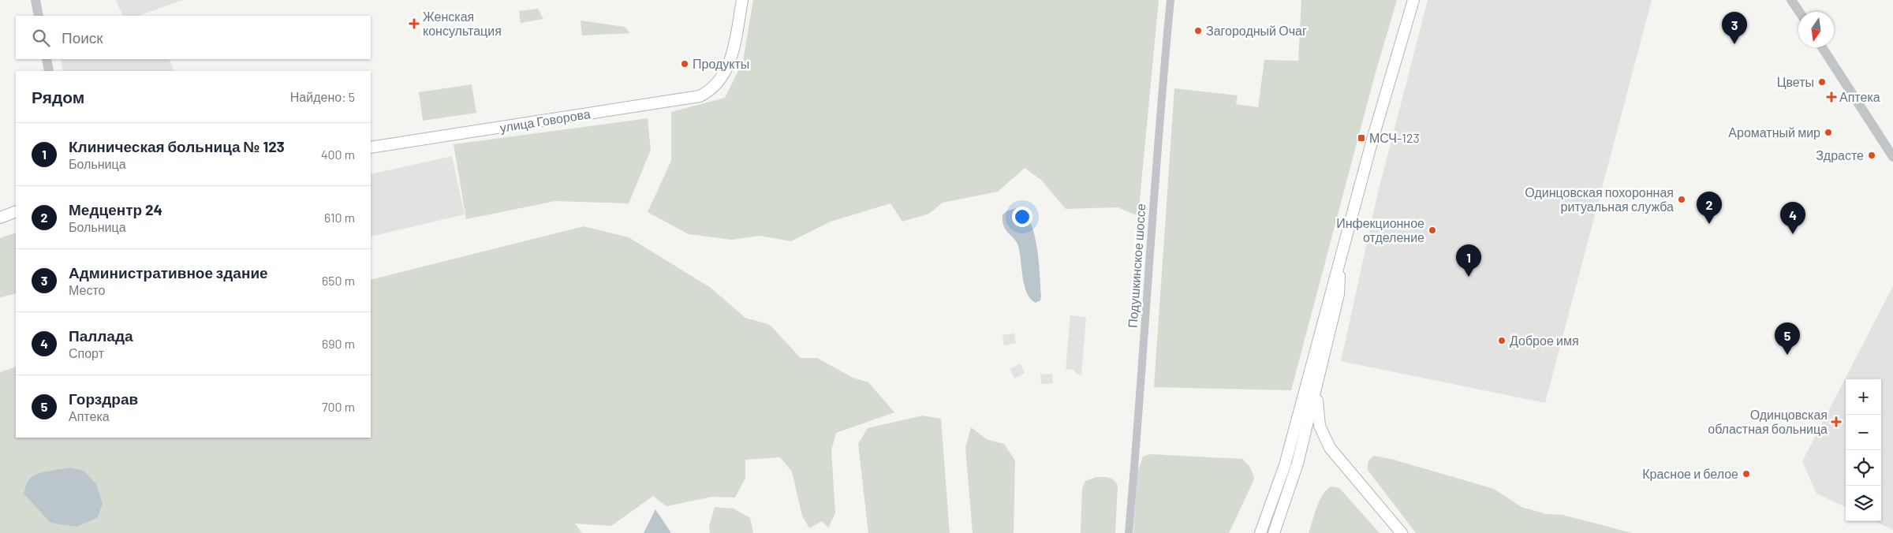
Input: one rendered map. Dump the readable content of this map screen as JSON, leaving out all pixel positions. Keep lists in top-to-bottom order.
{
  "streets": {
    "main road": ["улица Говорова"],
    "street": ["Подушкинское шоссе"]
  },
  "places": {
    "health": ["Женская консультация", "Аптека", "Одинцовская областная больница"],
    "other": [
      "Загородный Очаг",
      "Продукты",
      "Цветы",
      "Ароматный мир",
      "Здрасте",
      "Одинцовская похоронная ритуальная служба",
      "Инфекционное отделение",
      "Доброе имя",
      "Красное и белое"
    ],
    "transit": ["МСЧ-123"]
  },
  "north": "bottom",
  "page": {
    "pins": [
      "3",
      "2",
      "4",
      "1",
      "5"
    ],
    "search": "Поиск",
    "heading": ["Рядом", "Найдено: 5"],
    "list": [
      {
        "mark": "1",
        "name": "Клиническая больница № 123",
        "note": "Больница",
        "value": "400 m"
      },
      {
        "mark": "2",
        "name": "Медцентр 24",
        "note": "Больница",
        "value": "610 m"
      },
      {
        "mark": "3",
        "name": "Административное здание",
        "note": "Место",
        "value": "650 m"
      },
      {
        "mark": "4",
        "name": "Паллада",
        "note": "Спорт",
        "value": "690 m"
      },
      {
        "mark": "5",
        "name": "Горздрав",
        "note": "Аптека",
        "value": "700 m"
      }
    ],
    "map_buttons": ["+", "−"]
  }
}
